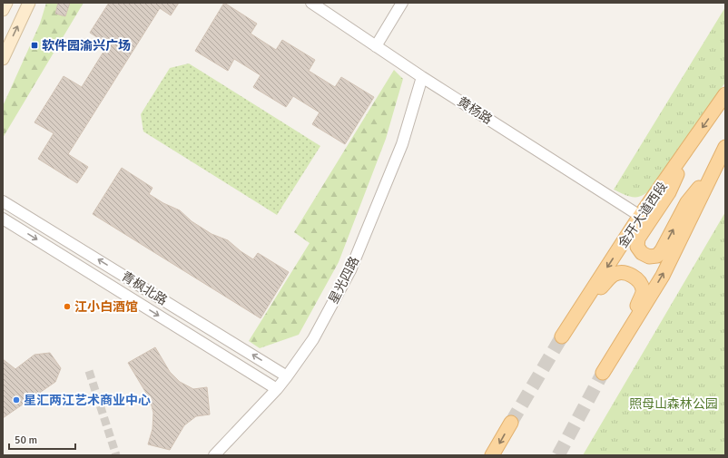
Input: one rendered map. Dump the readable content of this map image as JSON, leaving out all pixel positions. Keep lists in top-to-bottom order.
{
  "streets": {
    "main road": ["金开大道西段"],
    "street": ["黄杨路", "星光四路", "青枫北路"]
  },
  "crossings": [
    ["黄杨路", "金开大道西段"],
    ["黄杨路", "星光四路"],
    ["星光四路", "青枫北路"]
  ],
  "parks": ["照母山森林公园"],
  "places": {
    "transit": ["软件园渝兴广场"],
    "other": ["江小白酒馆", "星汇两江艺术商业中心"]
  },
  "scale_bar": "50 m"
}
